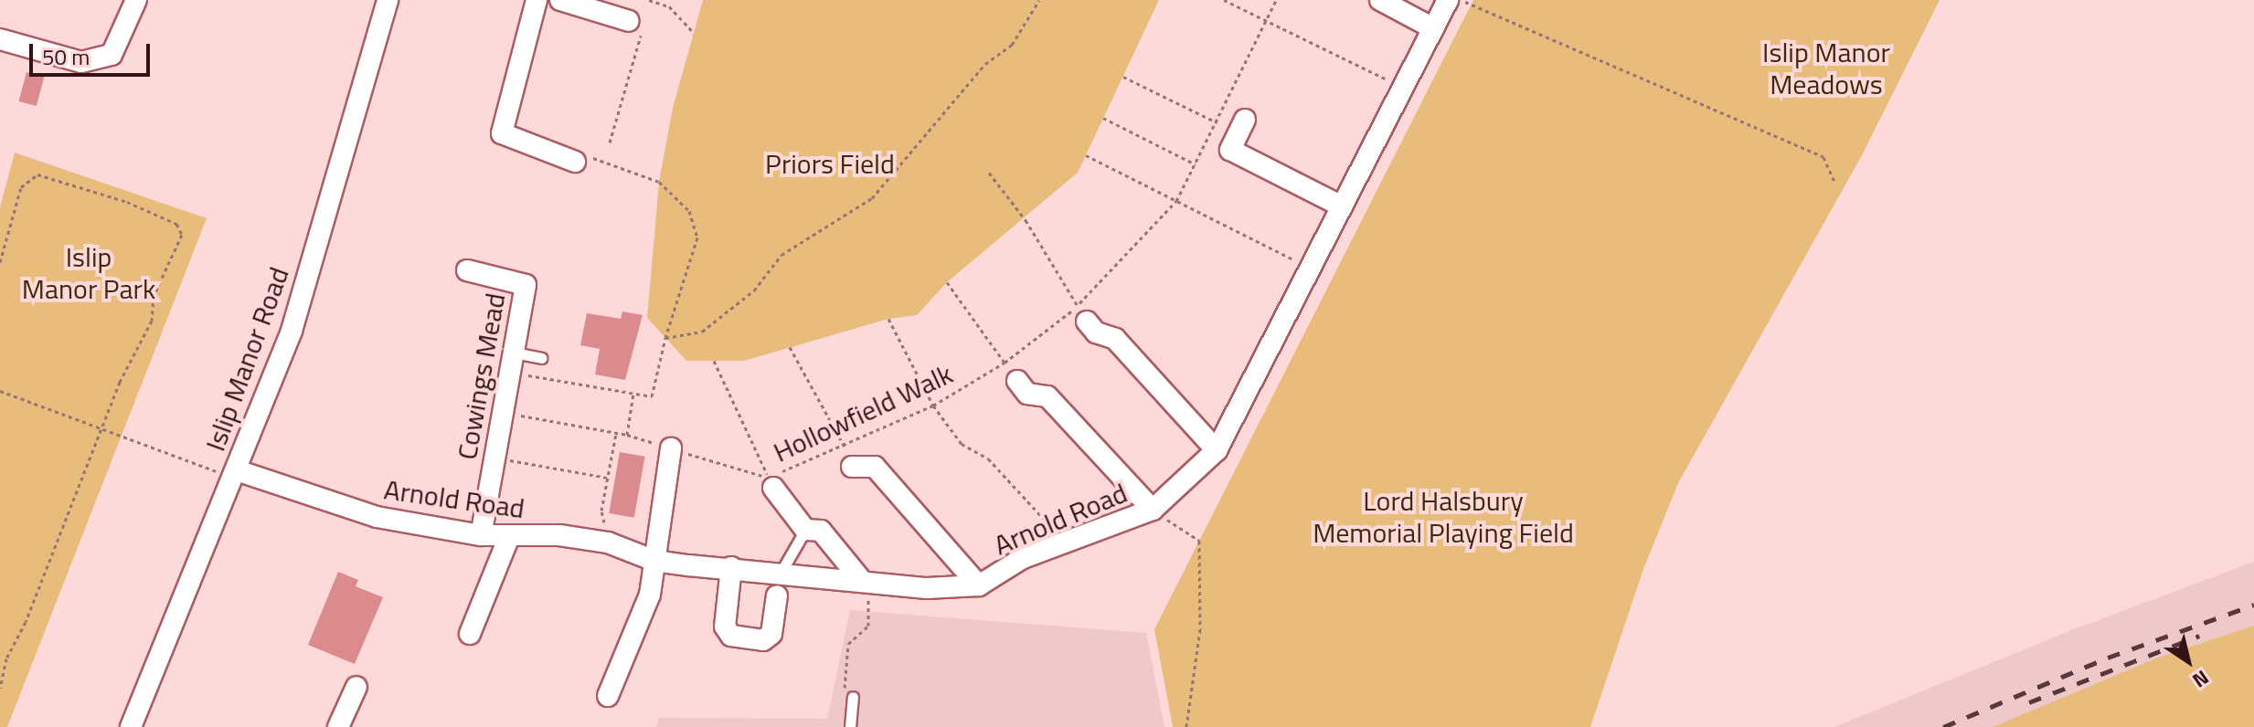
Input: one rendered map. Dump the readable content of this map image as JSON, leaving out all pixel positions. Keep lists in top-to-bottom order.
{
  "streets": {
    "street": ["Islip Manor Road", "Cowings Mead", "Arnold Road"],
    "path": ["Hollowfield Walk"]
  },
  "crossings": [
    ["Islip Manor Road", "Arnold Road"],
    ["Cowings Mead", "Hollowfield Walk"],
    ["Cowings Mead", "Arnold Road"]
  ],
  "parks": [
    "Islip Manor Meadows",
    "Priors Field",
    "Islip Manor Park",
    "Lord Halsbury Memorial Playing Field"
  ],
  "scale_bar": "50 m",
  "north": "bottom right"
}
